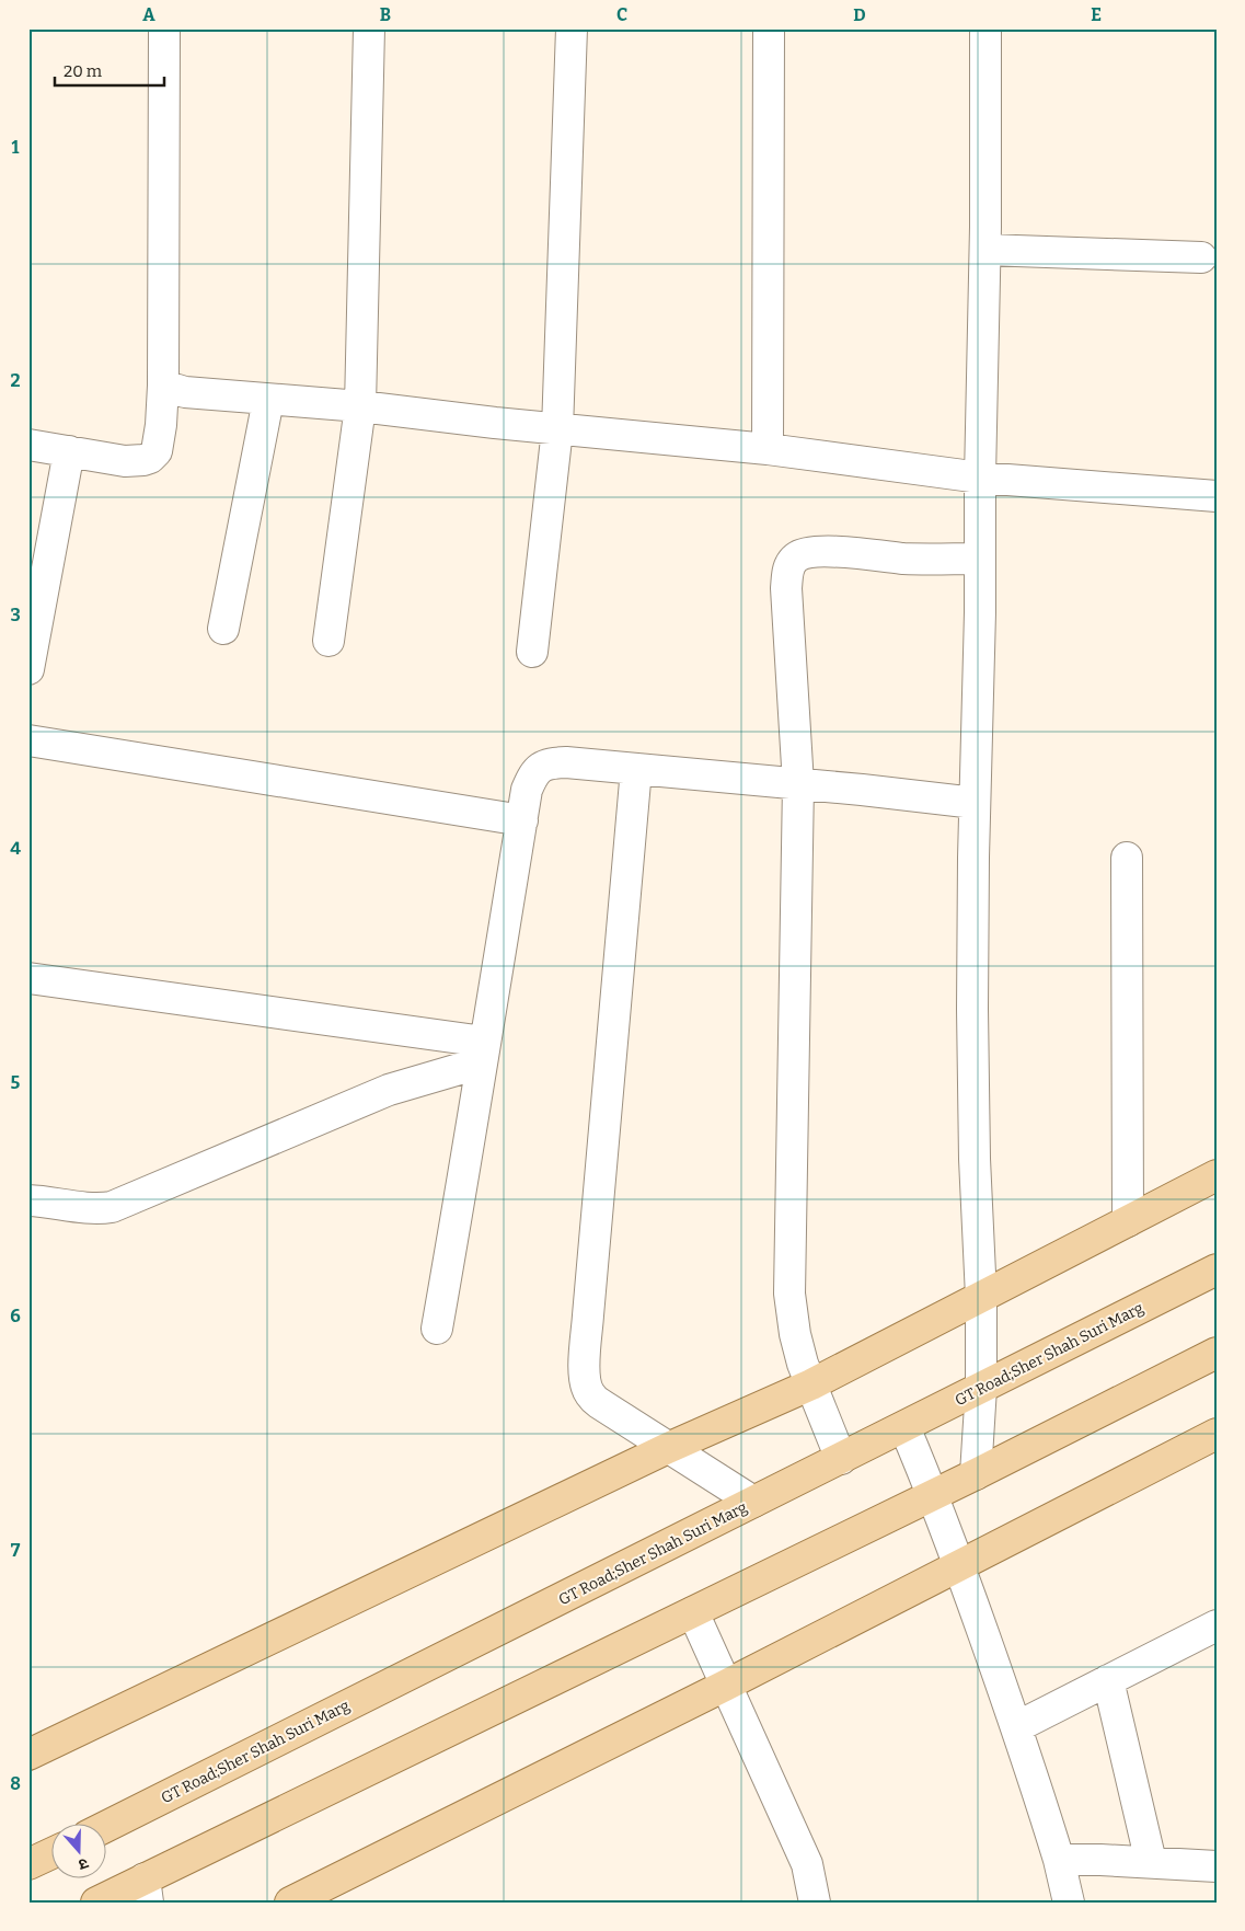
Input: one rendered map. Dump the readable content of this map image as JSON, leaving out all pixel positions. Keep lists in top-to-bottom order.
{
  "streets": {
    "main road": ["GT Road;Sher Shah Suri Marg"]
  },
  "scale_bar": "20 m",
  "north": "bottom",
  "grid": {
    "columns": [
      "A",
      "B",
      "C",
      "D",
      "E"
    ],
    "rows": [
      "1",
      "2",
      "3",
      "4",
      "5",
      "6",
      "7",
      "8"
    ]
  }
}
